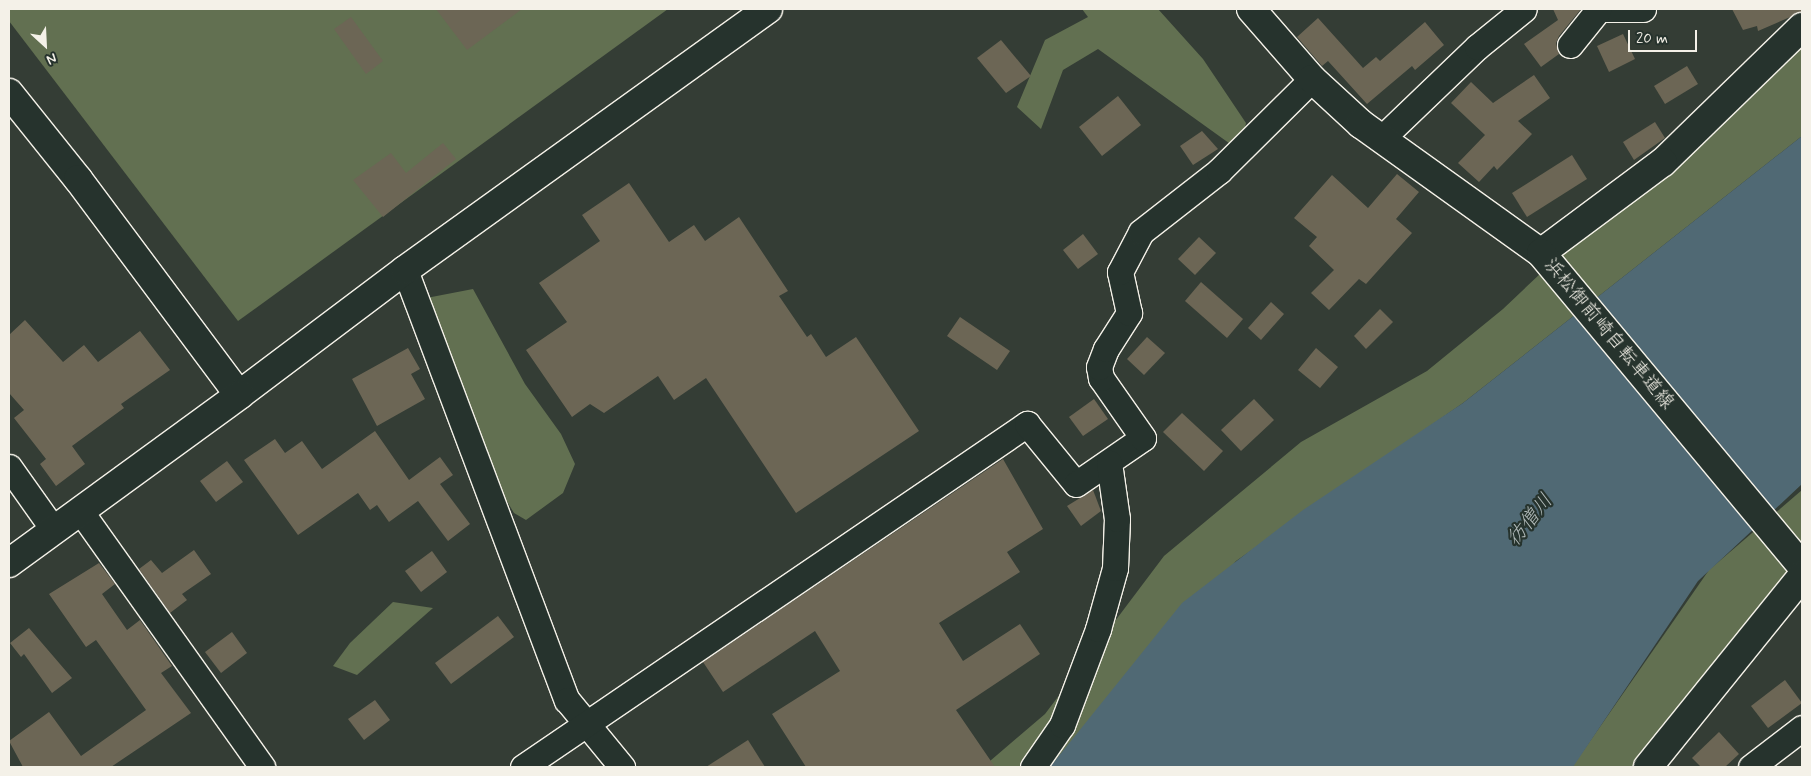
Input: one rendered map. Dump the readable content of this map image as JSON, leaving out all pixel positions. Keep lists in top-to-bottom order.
{
  "streets": {
    "street": ["浜松御前崎自転車道線"]
  },
  "water": ["彷僧川"],
  "scale_bar": "20 m",
  "north": "bottom right"
}
